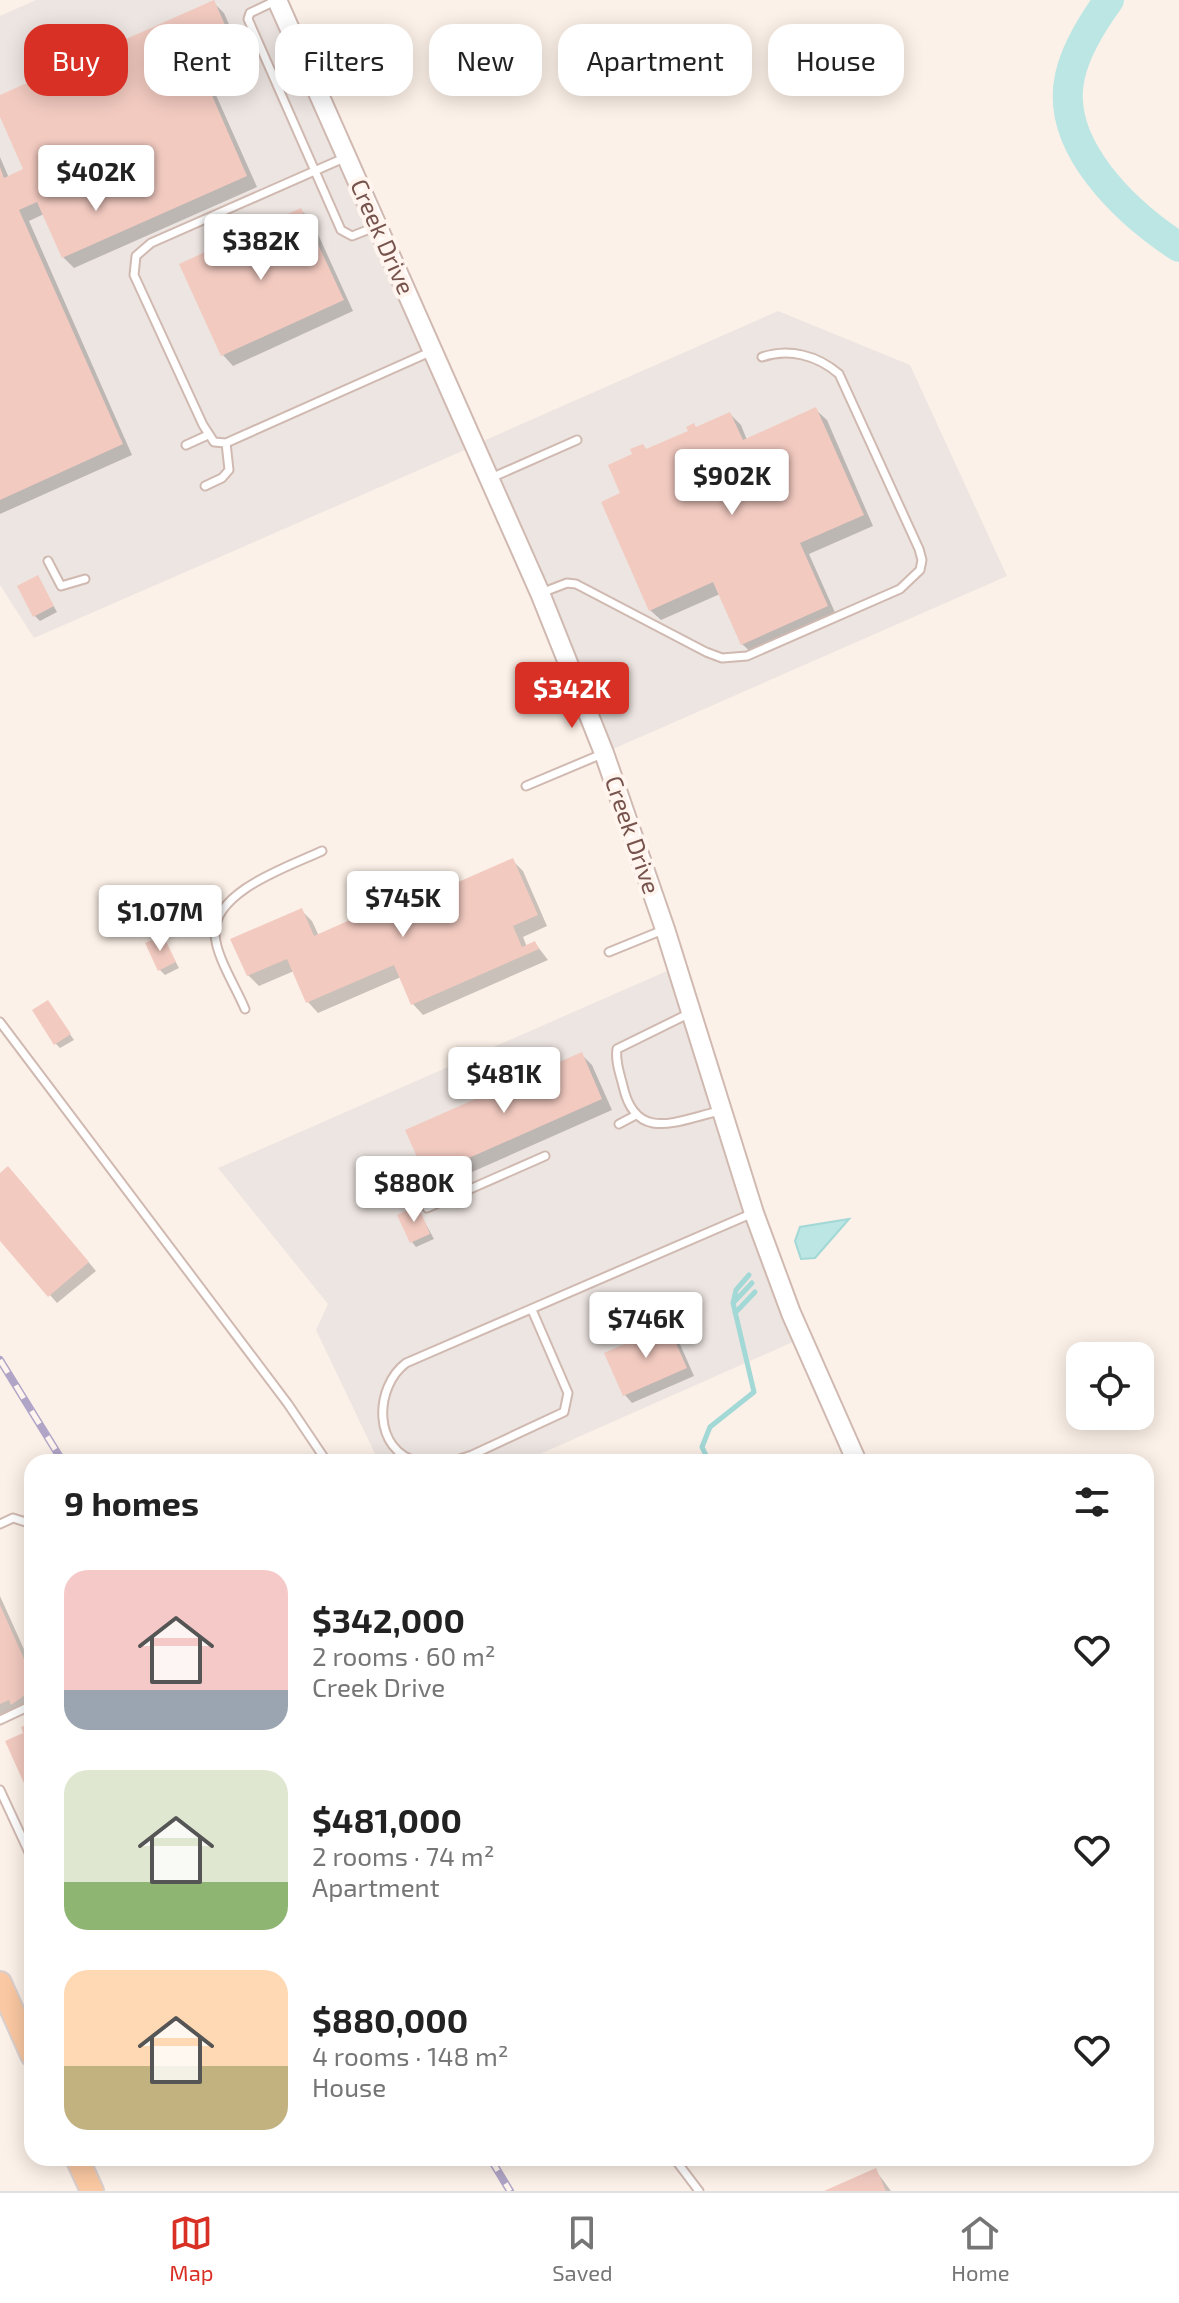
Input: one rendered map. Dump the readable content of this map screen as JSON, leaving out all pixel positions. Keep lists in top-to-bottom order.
{
  "streets": {
    "street": ["Creek Drive"]
  },
  "page": {
    "chip": [
      "Buy",
      "Rent",
      "Filters",
      "New",
      "Apartment",
      "House"
    ],
    "price": [
      "$402K",
      "$382K",
      "$902K",
      "$342K",
      "$745K",
      "$1.07M",
      "$481K",
      "$880K",
      "$746K"
    ],
    "heading": "9 homes",
    "list": [
      {
        "name": "$342,000",
        "note": "2 rooms · 60 m² · Creek Drive"
      },
      {
        "name": "$481,000",
        "note": "2 rooms · 74 m² · Apartment"
      },
      {
        "name": "$880,000",
        "note": "4 rooms · 148 m² · House"
      }
    ],
    "tabs": ["Map", "Saved", "Home"]
  }
}
